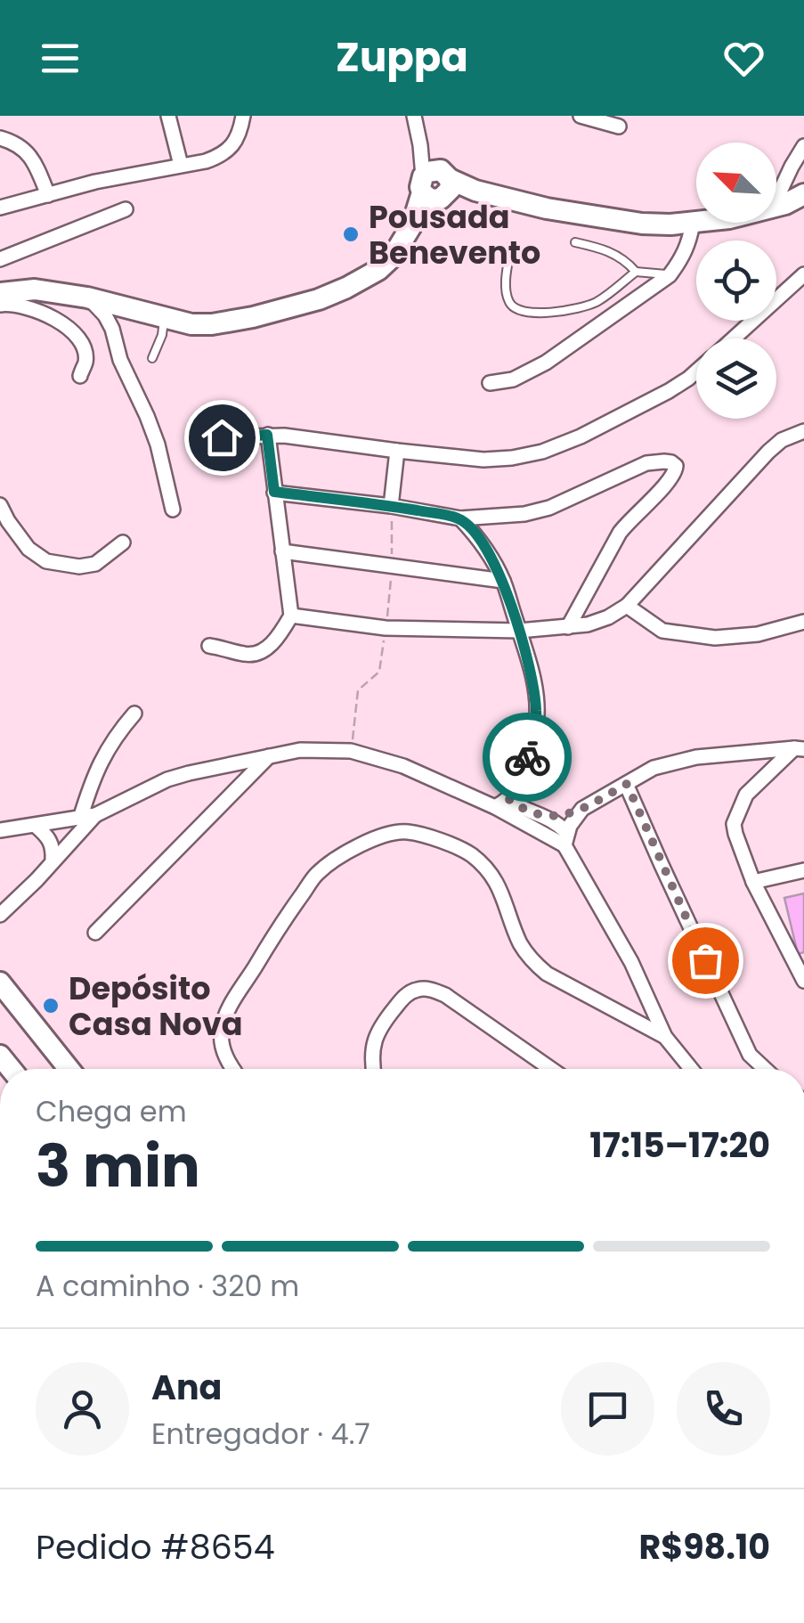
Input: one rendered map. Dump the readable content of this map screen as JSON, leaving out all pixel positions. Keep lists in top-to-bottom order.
{
  "places": ["Pousada Benevento", "Depósito Casa Nova"],
  "north": "top left",
  "page": {
    "header": "Zuppa",
    "heading": ["3 min", "Chega em", "17:15–17:20"],
    "panel": [
      "Ana",
      "Entregador · 4.7",
      "Pedido #8654",
      "R$98.10"
    ],
    "bar": "A caminho · 320 m"
  }
}
